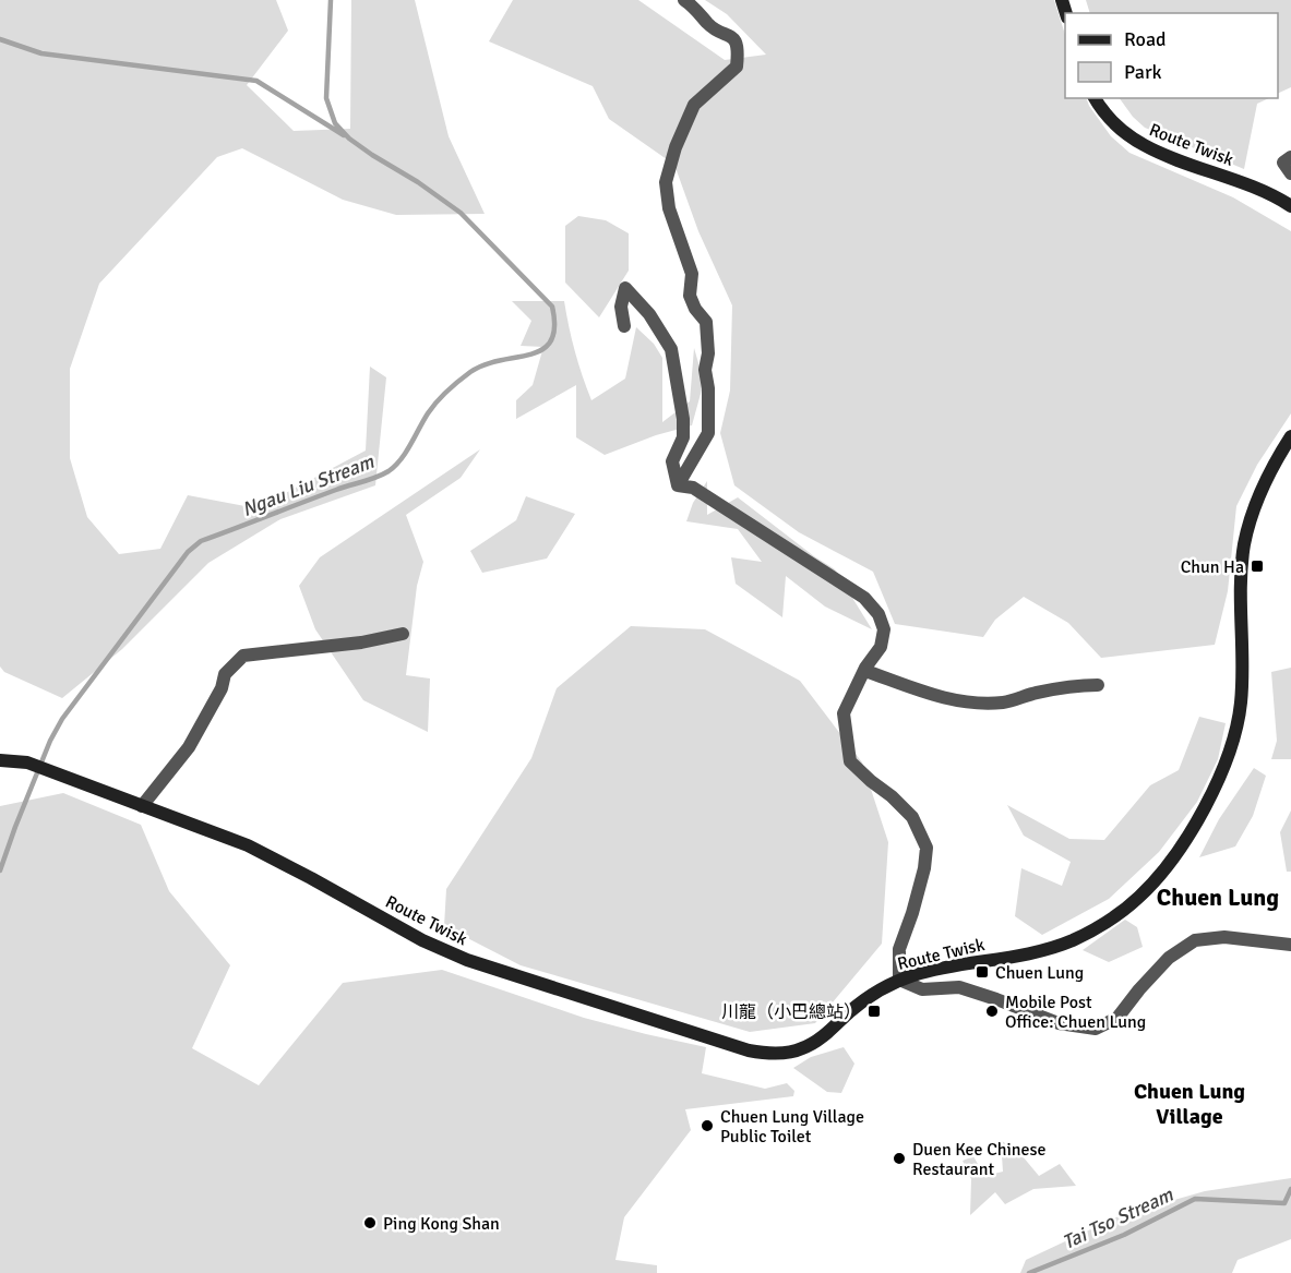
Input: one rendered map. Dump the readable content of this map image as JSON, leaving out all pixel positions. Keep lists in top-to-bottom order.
{
  "streets": {
    "main road": ["Route Twisk"]
  },
  "districts": ["Chuen Lung", "Chuen Lung Village"],
  "water": ["Ngau Liu Stream", "Tai Tso Stream"],
  "places": {
    "transit": ["Chun Ha", "Chuen Lung", "川龍（小巴總站）"],
    "other": [
      "Mobile Post Office: Chuen Lung",
      "Chuen Lung Village Public Toilet",
      "Duen Kee Chinese Restaurant",
      "Ping Kong Shan"
    ]
  },
  "legend": ["Road", "Park"]
}
